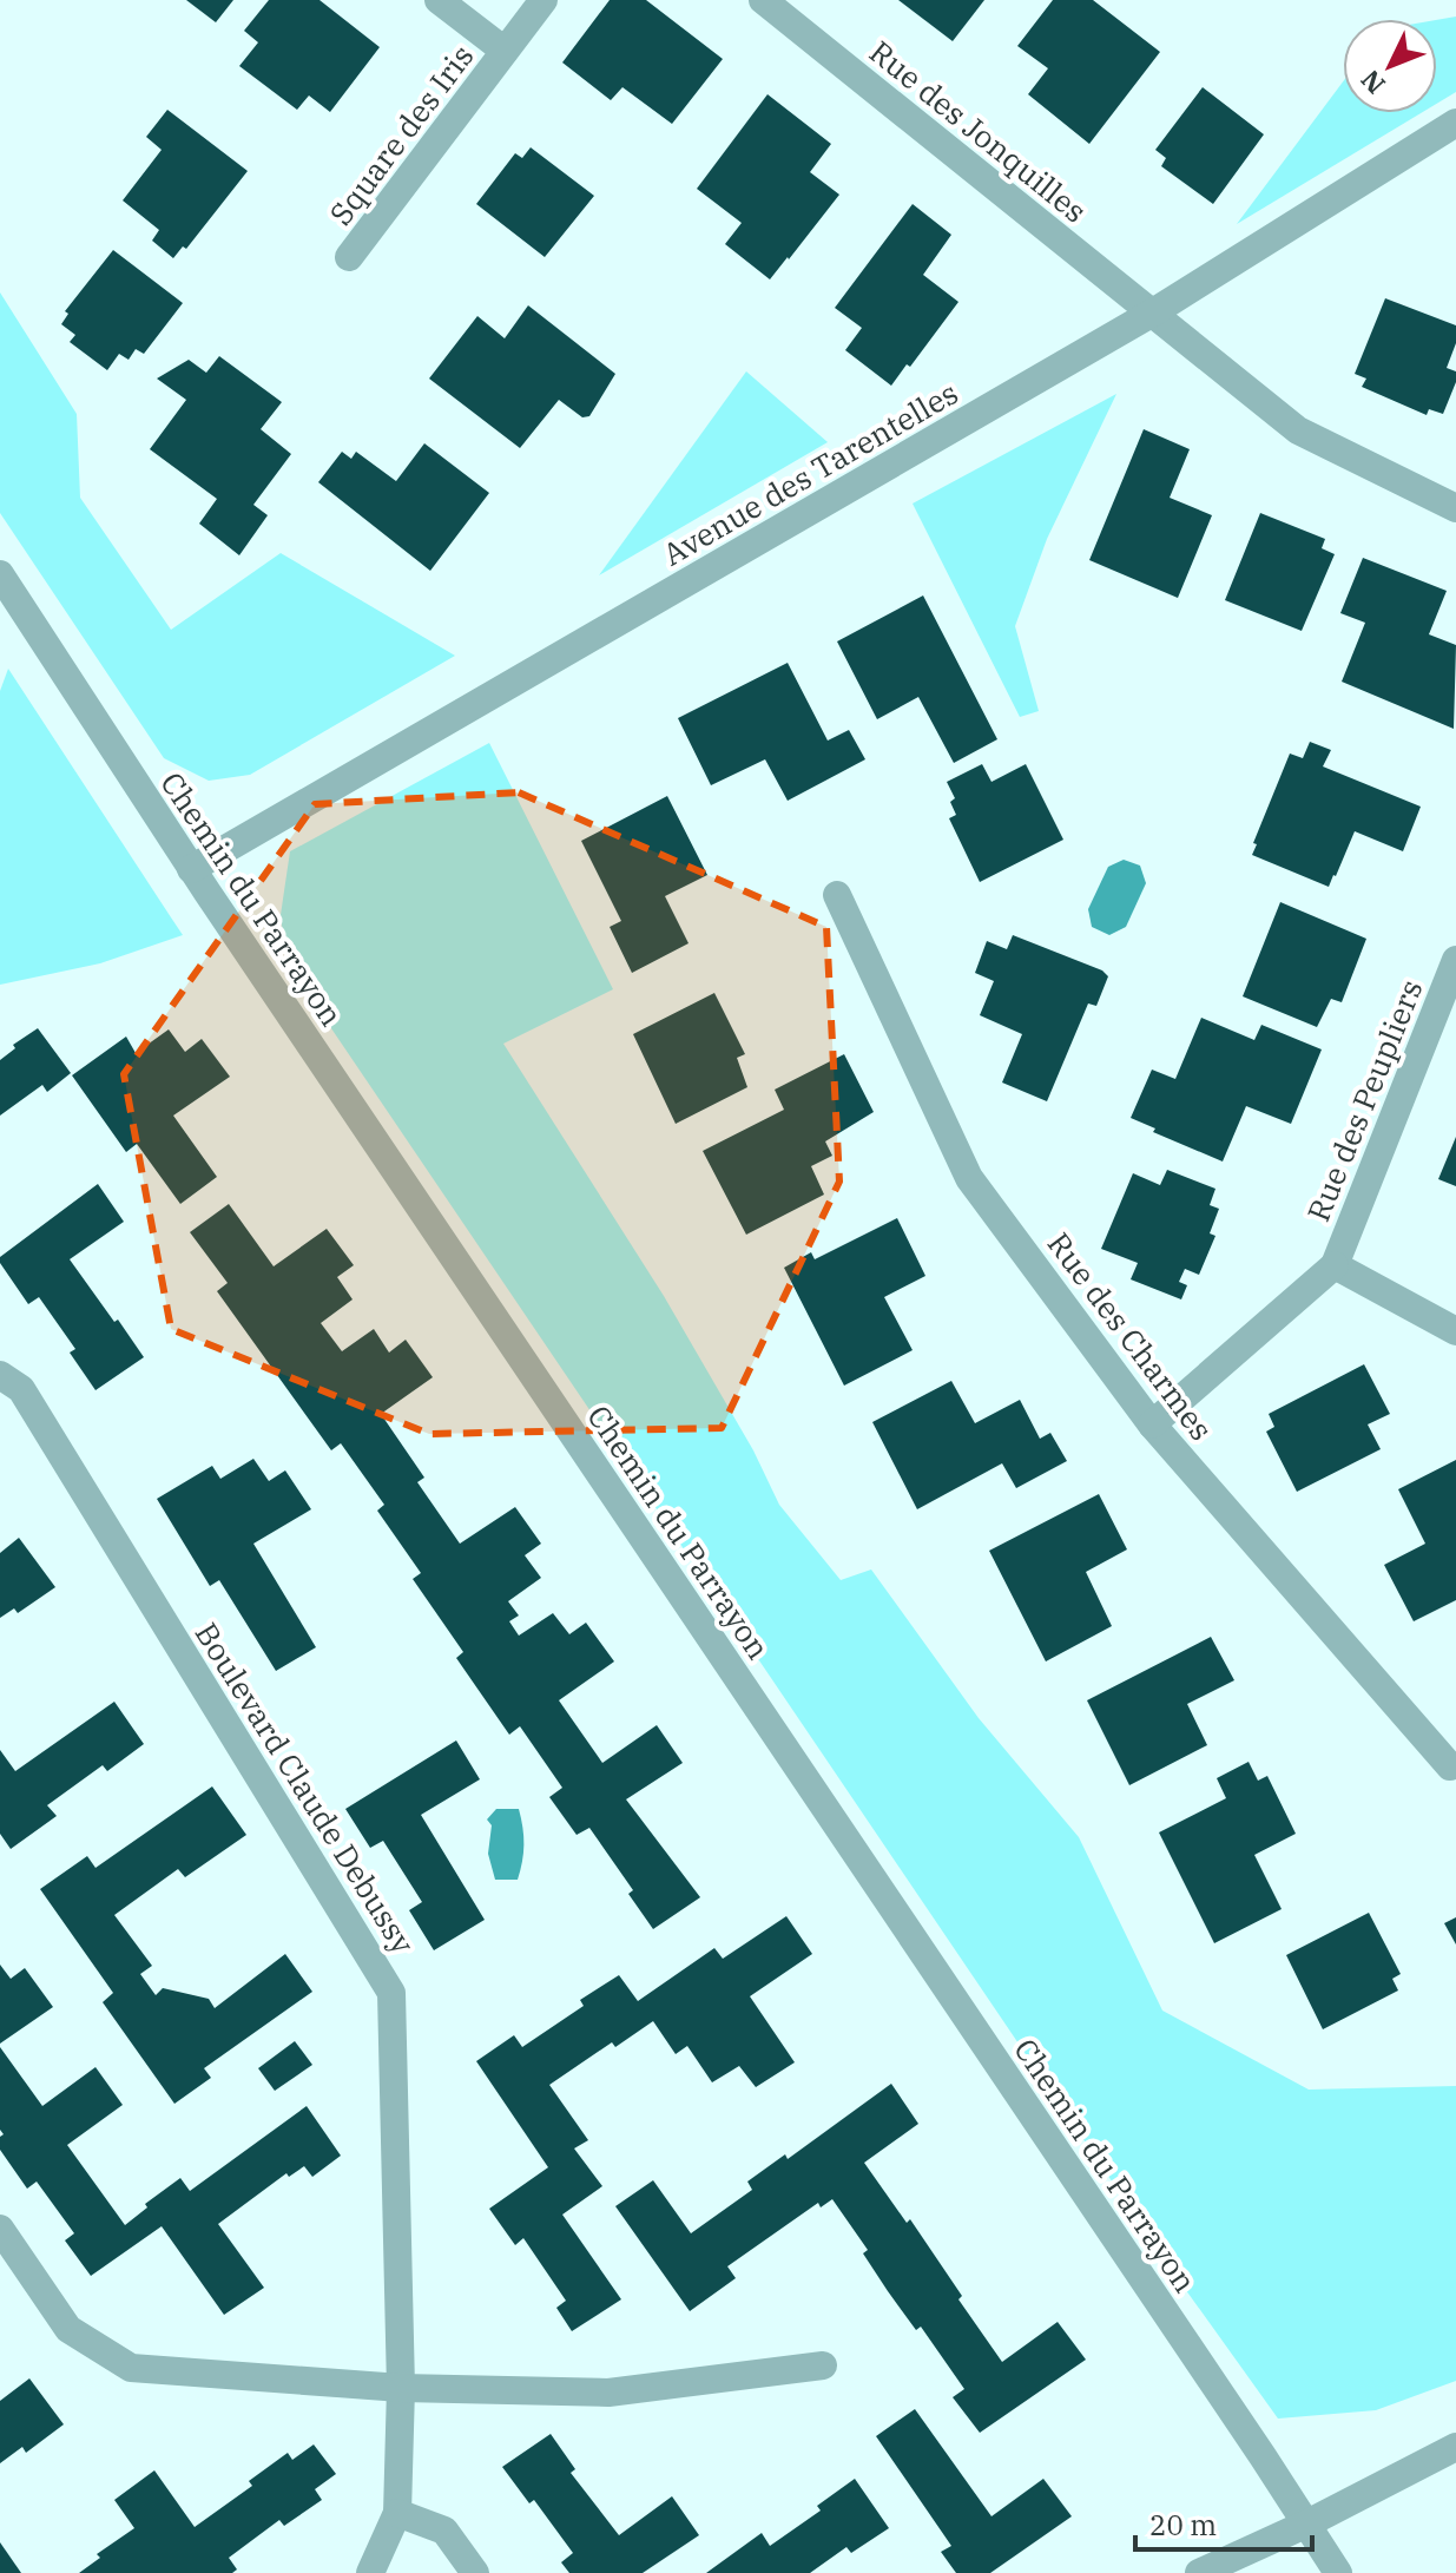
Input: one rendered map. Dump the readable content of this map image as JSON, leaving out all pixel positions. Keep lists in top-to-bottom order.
{
  "streets": {
    "street": [
      "Rue des Jonquilles",
      "Square des Iris",
      "Avenue des Tarentelles",
      "Chemin du Parrayon",
      "Rue des Peupliers",
      "Rue des Charmes",
      "Boulevard Claude Debussy"
    ]
  },
  "crossings": [
    ["Rue des Jonquilles", "Avenue des Tarentelles"],
    ["Avenue des Tarentelles", "Chemin du Parrayon"],
    ["Rue des Peupliers", "Rue des Charmes"]
  ],
  "scale_bar": "20 m",
  "north": "bottom left"
}
